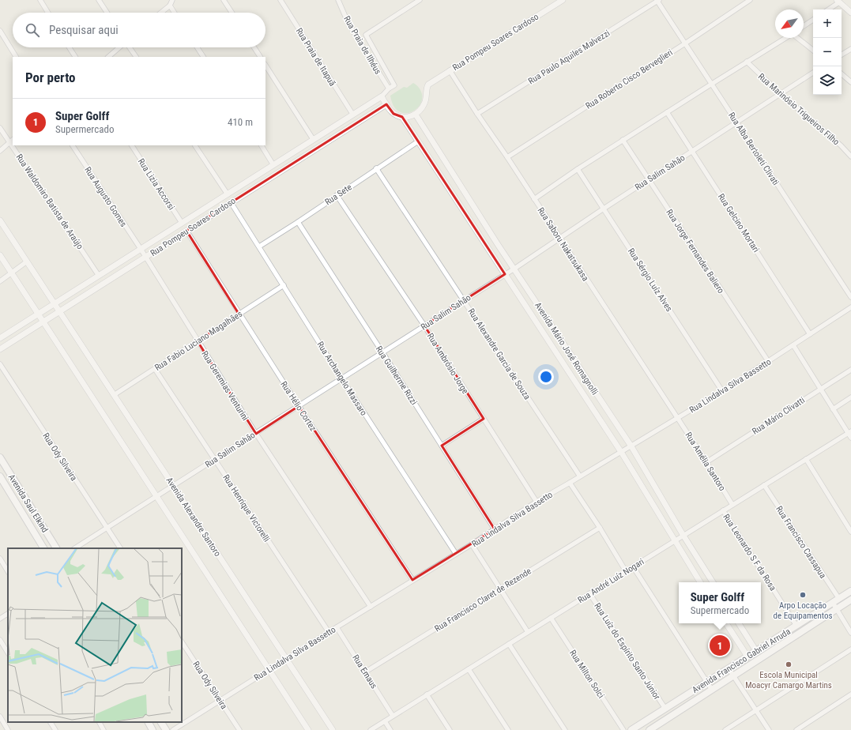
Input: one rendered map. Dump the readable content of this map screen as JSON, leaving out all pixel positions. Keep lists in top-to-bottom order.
{
  "streets": {
    "main road": ["Avenida Saul Elkind", "Avenida Francisco Gabriel Arruda"],
    "street": [
      "Rua Pompeu Soares Cardoso",
      "Rua Praia de Ilhéus",
      "Rua Praia de Itapuã",
      "Rua Paulo Aquiles Malvezzi",
      "Rua Roberto Cisco Berveglieri",
      "Rua Marinósio Trigueiros Filho",
      "Rua Alba Bertoleti Clivati",
      "Rua Salim Sahão",
      "Rua Lizia Accorsi",
      "Rua Sete",
      "Rua Augusto Gomes",
      "Rua Waldomiro Batista de Araújo",
      "Rua Gelcino Mortari",
      "Rua Saboru Nakatsukasa",
      "Rua Jorge Fernandes Baliero",
      "Rua Sérgio Luíz Alves",
      "Rua Fabio Luciano Magalhães",
      "Avenida Mário José Romagnolli",
      "Rua Alexandre Garcia de Souza",
      "Rua Ambrósio Jorge",
      "Rua Guilherme Rizzi",
      "Rua Archangelo Massaro",
      "Rua Geremias Venturini",
      "Rua Lindalva Silva Bassetto",
      "Rua Hélio Cortez",
      "Rua Mário Clivatti",
      "Rua Ody Silveira",
      "Rua Amélia Santoro",
      "Rua Henrique Victorelli",
      "Avenida Alexandre Santoro",
      "Rua Francisco Cassapua",
      "Rua Leonardo S F da Rosa",
      "Rua André Luíz Nogari",
      "Rua Francisco Claret de Rezende",
      "Rua Luíz do Espírito Santo Júnior",
      "Rua Emaus",
      "Rua Milton Solci"
    ]
  },
  "crossings": [
    ["Rua Pompeu Soares Cardoso", "Rua Praia de Itapuã"],
    ["Rua Pompeu Soares Cardoso", "Rua Lizia Accorsi"],
    ["Rua Pompeu Soares Cardoso", "Rua Augusto Gomes"],
    ["Rua Pompeu Soares Cardoso", "Rua Waldomiro Batista de Araújo"],
    ["Rua Pompeu Soares Cardoso", "Rua Saboru Nakatsukasa"],
    ["Rua Pompeu Soares Cardoso", "Avenida Mário José Romagnolli"],
    ["Rua Pompeu Soares Cardoso", "Rua Archangelo Massaro"],
    ["Rua Pompeu Soares Cardoso", "Rua Geremias Venturini"],
    ["Rua Pompeu Soares Cardoso", "Rua Hélio Cortez"],
    ["Rua Pompeu Soares Cardoso", "Avenida Alexandre Santoro"],
    ["Rua Paulo Aquiles Malvezzi", "Rua Alba Bertoleti Clivati"],
    ["Rua Paulo Aquiles Malvezzi", "Rua Saboru Nakatsukasa"],
    ["Rua Roberto Cisco Berveglieri", "Rua Alba Bertoleti Clivati"],
    ["Rua Roberto Cisco Berveglieri", "Rua Saboru Nakatsukasa"],
    ["Rua Marinósio Trigueiros Filho", "Rua Salim Sahão"],
    ["Rua Alba Bertoleti Clivati", "Rua Salim Sahão"],
    ["Rua Salim Sahão", "Rua Gelcino Mortari"],
    ["Rua Salim Sahão", "Rua Saboru Nakatsukasa"],
    ["Rua Salim Sahão", "Rua Jorge Fernandes Baliero"],
    ["Rua Salim Sahão", "Rua Sérgio Luíz Alves"],
    ["Rua Salim Sahão", "Avenida Mário José Romagnolli"],
    ["Rua Salim Sahão", "Rua Alexandre Garcia de Souza"],
    ["Rua Salim Sahão", "Rua Ambrósio Jorge"],
    ["Rua Salim Sahão", "Rua Guilherme Rizzi"],
    ["Rua Salim Sahão", "Rua Archangelo Massaro"],
    ["Rua Salim Sahão", "Rua Geremias Venturini"],
    ["Rua Salim Sahão", "Rua Hélio Cortez"],
    ["Rua Salim Sahão", "Rua Ody Silveira"],
    ["Rua Salim Sahão", "Rua Henrique Victorelli"],
    ["Rua Salim Sahão", "Avenida Alexandre Santoro"],
    ["Rua Sete", "Avenida Mário José Romagnolli"],
    ["Rua Sete", "Rua Alexandre Garcia de Souza"],
    ["Rua Sete", "Rua Ambrósio Jorge"],
    ["Rua Sete", "Rua Guilherme Rizzi"],
    ["Rua Sete", "Rua Archangelo Massaro"],
    ["Rua Augusto Gomes", "Rua Geremias Venturini"],
    ["Rua Gelcino Mortari", "Rua Lindalva Silva Bassetto"],
    ["Rua Saboru Nakatsukasa", "Rua Lindalva Silva Bassetto"],
    ["Rua Saboru Nakatsukasa", "Rua Amélia Santoro"],
    ["Rua Jorge Fernandes Baliero", "Rua Lindalva Silva Bassetto"],
    ["Rua Sérgio Luíz Alves", "Rua Lindalva Silva Bassetto"],
    ["Rua Fabio Luciano Magalhães", "Rua Archangelo Massaro"],
    ["Rua Fabio Luciano Magalhães", "Rua Geremias Venturini"],
    ["Rua Fabio Luciano Magalhães", "Rua Hélio Cortez"],
    ["Rua Fabio Luciano Magalhães", "Rua Henrique Victorelli"],
    ["Rua Fabio Luciano Magalhães", "Avenida Alexandre Santoro"],
    ["Avenida Mário José Romagnolli", "Rua Lindalva Silva Bassetto"],
    ["Avenida Mário José Romagnolli", "Rua André Luíz Nogari"],
    ["Rua Alexandre Garcia de Souza", "Rua Lindalva Silva Bassetto"],
    ["Rua Ambrósio Jorge", "Rua Lindalva Silva Bassetto"],
    ["Rua Guilherme Rizzi", "Rua Lindalva Silva Bassetto"],
    ["Rua Archangelo Massaro", "Rua Lindalva Silva Bassetto"],
    ["Rua Geremias Venturini", "Rua Lindalva Silva Bassetto"],
    ["Rua Lindalva Silva Bassetto", "Rua Hélio Cortez"],
    ["Rua Lindalva Silva Bassetto", "Rua Ody Silveira"],
    ["Rua Lindalva Silva Bassetto", "Rua Amélia Santoro"],
    ["Rua Lindalva Silva Bassetto", "Rua Henrique Victorelli"],
    ["Rua Lindalva Silva Bassetto", "Avenida Alexandre Santoro"],
    ["Rua Lindalva Silva Bassetto", "Rua Emaus"],
    ["Rua Mário Clivatti", "Rua Amélia Santoro"],
    ["Rua Amélia Santoro", "Rua André Luíz Nogari"],
    ["Rua Francisco Cassapua", "Rua André Luíz Nogari"],
    ["Rua Francisco Cassapua", "Avenida Francisco Gabriel Arruda"],
    ["Rua Leonardo S F da Rosa", "Rua André Luíz Nogari"],
    ["Rua Leonardo S F da Rosa", "Avenida Francisco Gabriel Arruda"],
    ["Rua André Luíz Nogari", "Rua Luíz do Espírito Santo Júnior"],
    ["Rua André Luíz Nogari", "Rua Emaus"],
    ["Rua André Luíz Nogari", "Rua Milton Solci"],
    ["Rua Francisco Claret de Rezende", "Rua Emaus"],
    ["Rua Luíz do Espírito Santo Júnior", "Avenida Francisco Gabriel Arruda"]
  ],
  "places": ["Arpo Locação de Equipamentos", "Escola Municipal Moacyr Camargo Martins"],
  "north": "bottom left",
  "page": {
    "map_buttons": ["+", "−"],
    "search": "Pesquisar aqui",
    "heading": "Por perto",
    "list": [
      {
        "mark": "1",
        "name": "Super Golff",
        "note": "Supermercado",
        "value": "410 m"
      }
    ],
    "popup": ["Super Golff", "Supermercado"],
    "pins": "1"
  }
}
